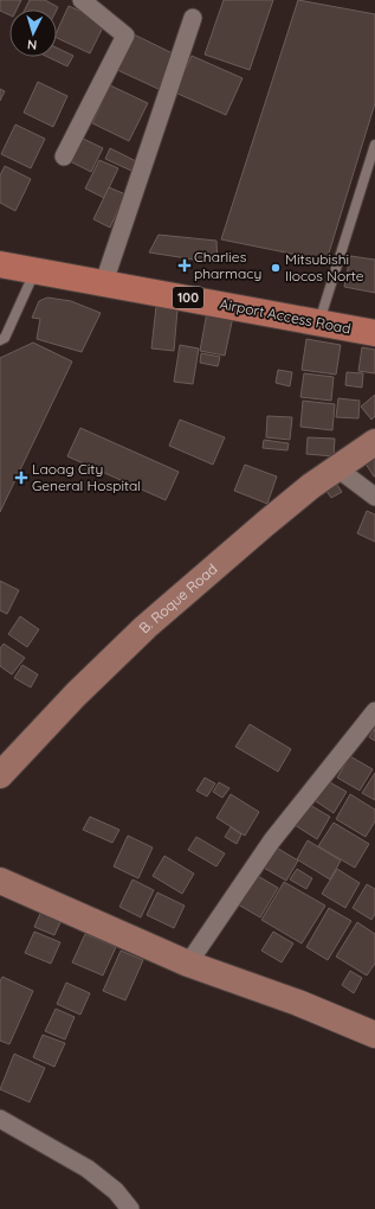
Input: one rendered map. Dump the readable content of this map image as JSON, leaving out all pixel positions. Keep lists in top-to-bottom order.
{
  "streets": {
    "main road": ["100", "Airport Access Road"],
    "street": ["B. Roque Road"]
  },
  "places": {
    "health": ["Charlies pharmacy", "Laoag City General Hospital"],
    "other": ["Mitsubishi Ilocos Norte"]
  },
  "north": "bottom"
}
